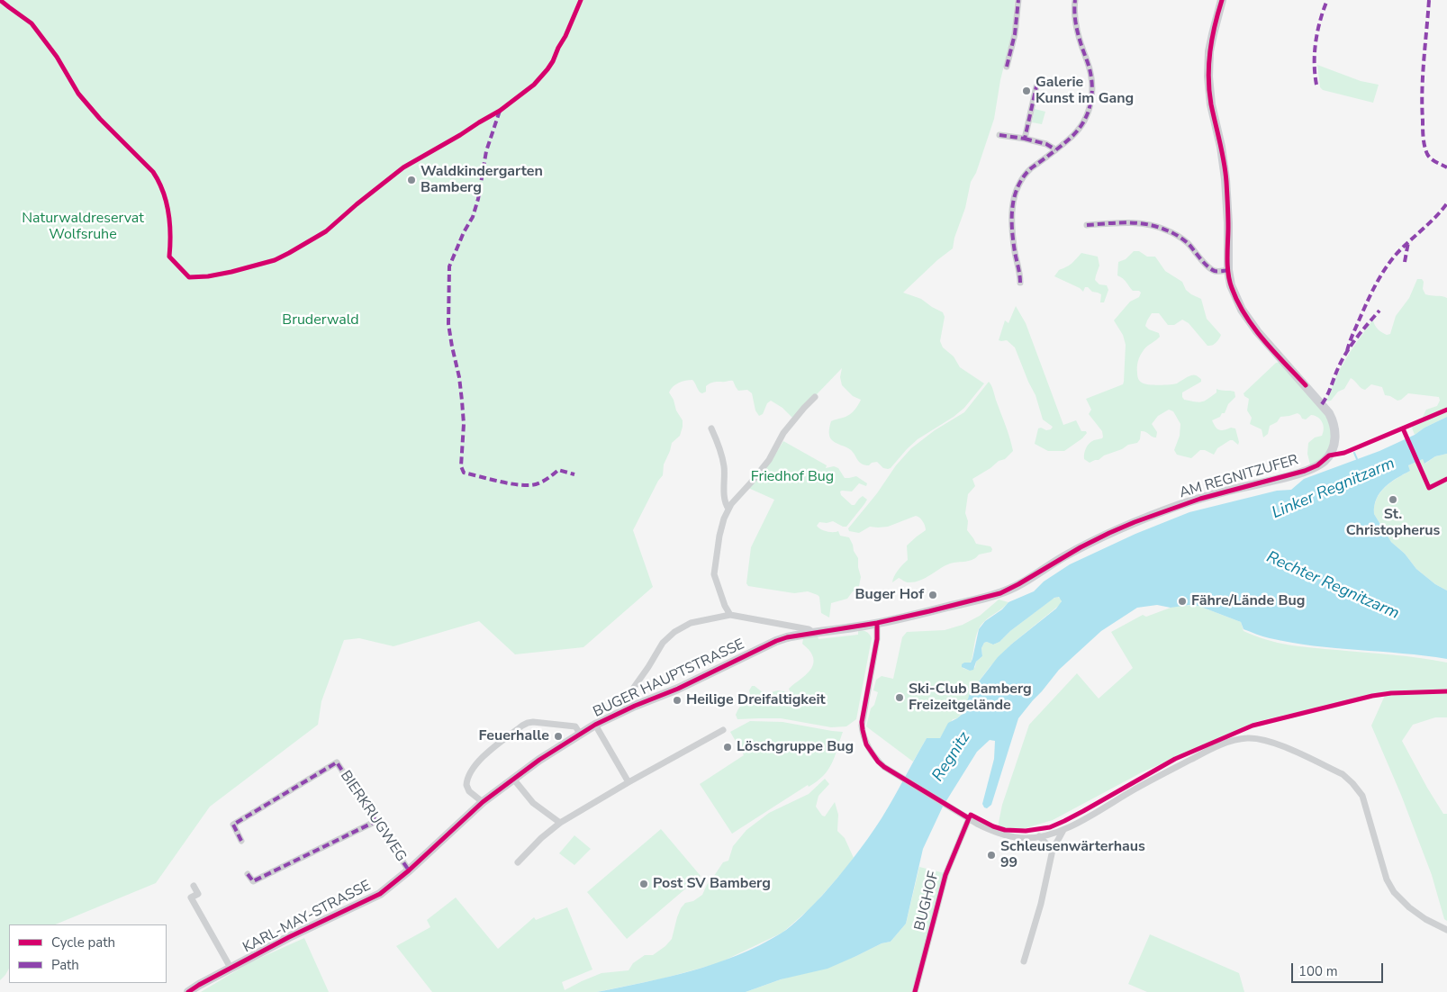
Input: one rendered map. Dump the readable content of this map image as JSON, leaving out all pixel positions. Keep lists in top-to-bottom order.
{
  "streets": {
    "street": [
      "AM REGNITZUFER",
      "BUGER HAUPTSTRASSE",
      "BIERKRUGWEG",
      "BUGHOF",
      "KARL-MAY-STRASSE"
    ]
  },
  "crossings": [
    ["AM REGNITZUFER", "BUGER HAUPTSTRASSE"],
    ["BUGER HAUPTSTRASSE", "BIERKRUGWEG"],
    ["BUGER HAUPTSTRASSE", "KARL-MAY-STRASSE"],
    ["BIERKRUGWEG", "KARL-MAY-STRASSE"]
  ],
  "water": ["Linker Regnitzarm", "Rechter Regnitzarm", "Regnitz"],
  "parks": ["Naturwaldreservat Wolfsruhe", "Bruderwald", "Friedhof Bug"],
  "places": [
    "Galerie Kunst im Gang",
    "Waldkindergarten Bamberg",
    "St. Christopherus",
    "Buger Hof",
    "Fähre/Lände Bug",
    "Ski-Club Bamberg Freizeitgelände",
    "Heilige Dreifaltigkeit",
    "Feuerhalle",
    "Löschgruppe Bug",
    "Schleusenwärterhaus 99",
    "Post SV Bamberg"
  ],
  "legend": ["Cycle path", "Path"],
  "scale_bar": "100 m"
}
